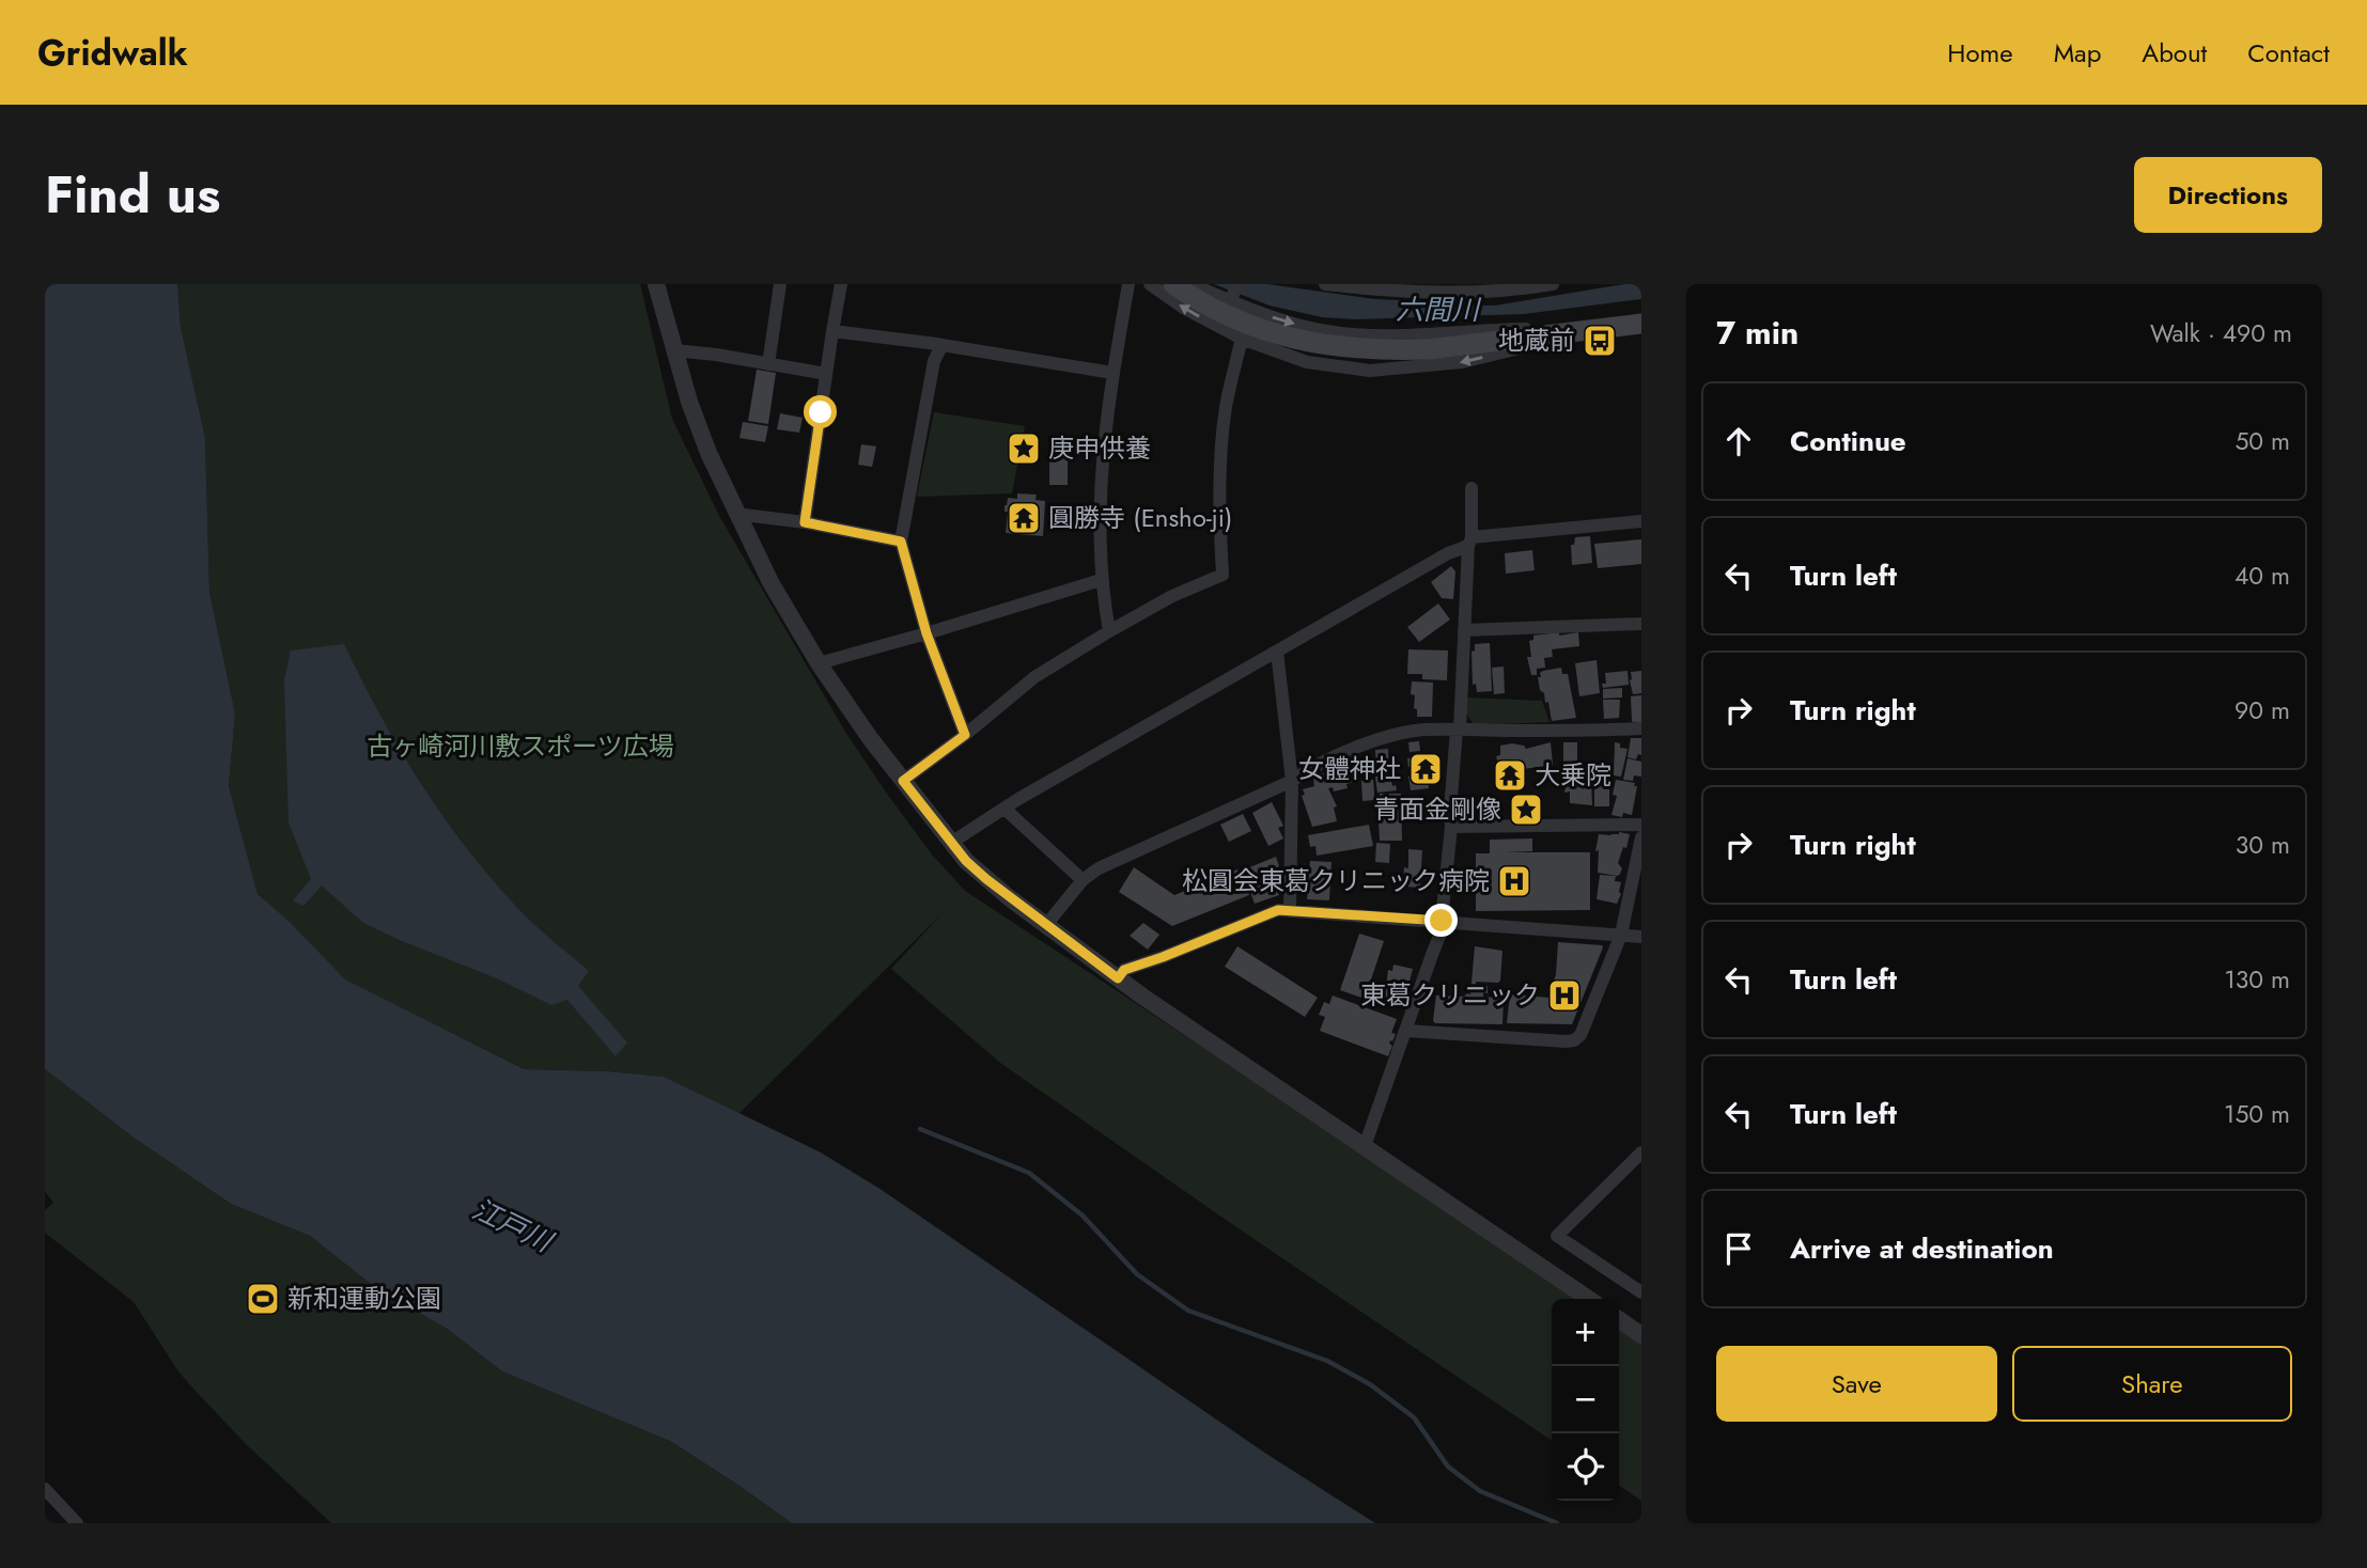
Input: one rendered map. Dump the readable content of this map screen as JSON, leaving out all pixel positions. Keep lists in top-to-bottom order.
{
  "water": ["六間川", "江戸川"],
  "parks": ["古ヶ崎河川敷スポーツ広場"],
  "places": {
    "bus stop": ["地蔵前"],
    "place": ["庚申供養", "青面金剛像"],
    "temple": ["圓勝寺 (Ensho-ji)", "女體神社", "大乗院"],
    "hospital": ["松圓会東葛クリニック病院", "東葛クリニック"],
    "sports": ["新和運動公園"]
  },
  "page": {
    "header": "Gridwalk",
    "nav": [
      "Home",
      "Map",
      "About",
      "Contact"
    ],
    "title": "Find us",
    "buttons": [
      "Directions",
      ["Save", "Share"]
    ],
    "heading": ["7 min", "Walk · 490 m"],
    "list": [
      ["Continue", "50 m"],
      ["Turn left", "40 m"],
      ["Turn right", "90 m"],
      ["Turn right", "30 m"],
      ["Turn left", "130 m"],
      ["Turn left", "150 m"],
      "Arrive at destination"
    ],
    "map_buttons": ["+", "−"]
  }
}
